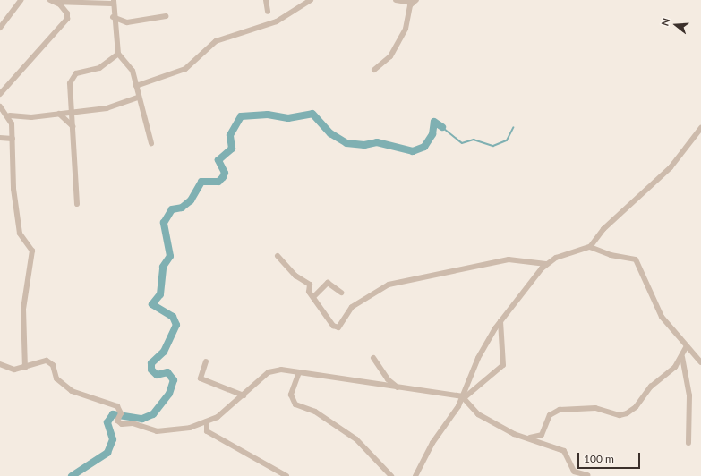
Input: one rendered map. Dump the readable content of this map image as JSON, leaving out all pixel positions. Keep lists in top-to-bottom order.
{
  "scale_bar": "100 m",
  "north": "left"
}
